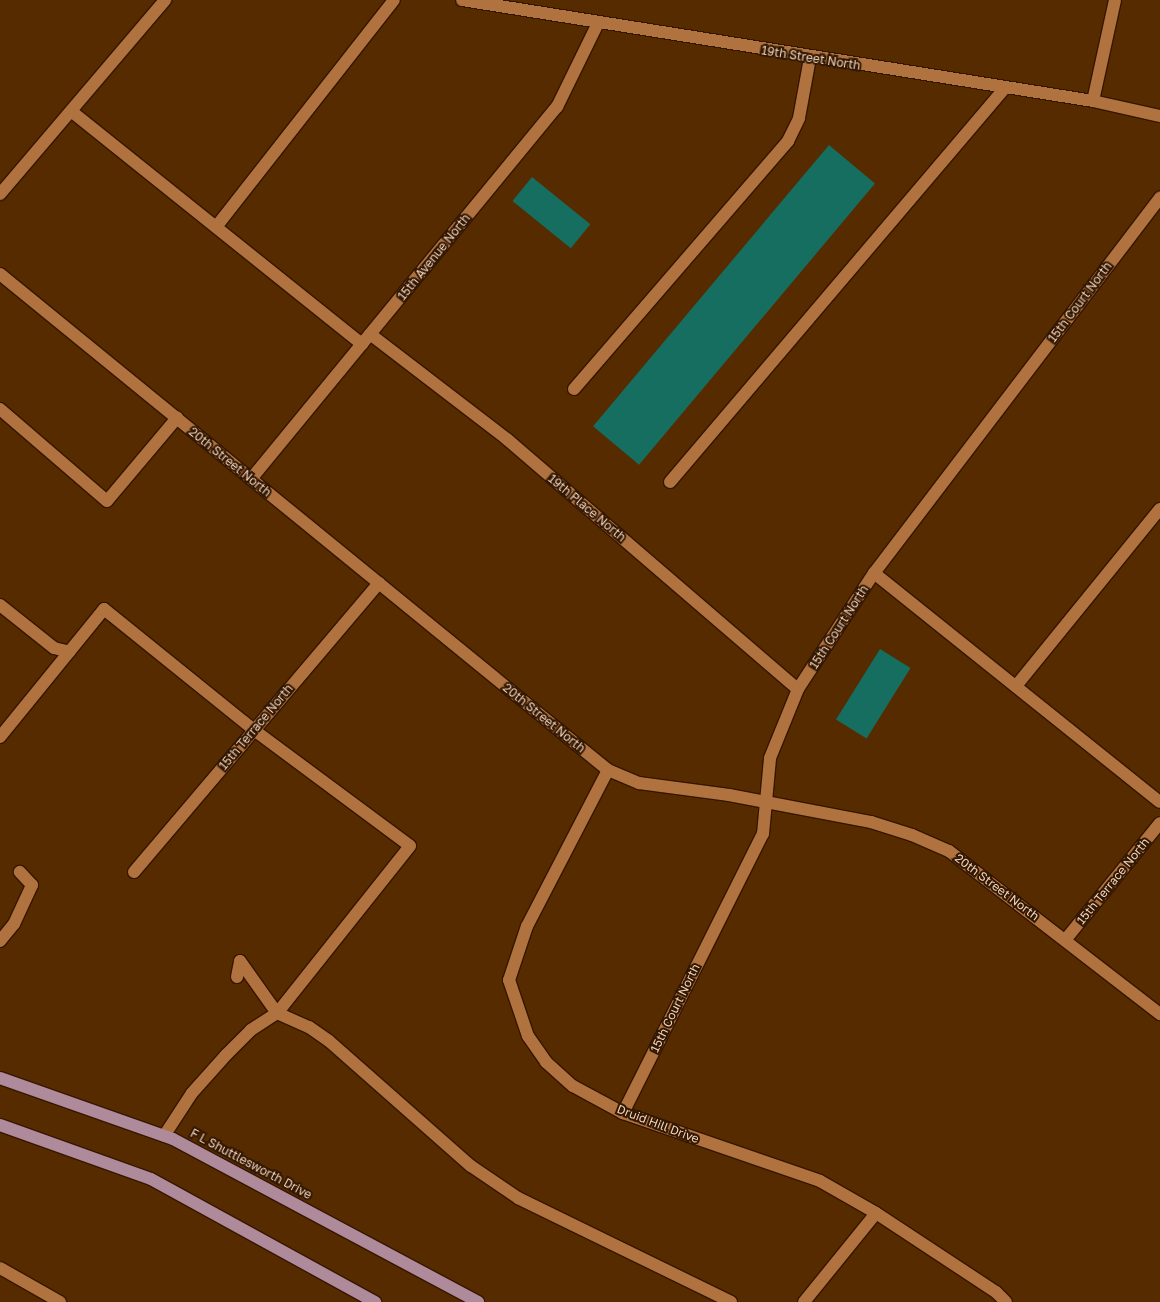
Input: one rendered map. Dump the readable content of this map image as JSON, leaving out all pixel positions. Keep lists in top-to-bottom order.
{
  "streets": {
    "main road": ["F L Shuttlesworth Drive"],
    "street": [
      "19th Street North",
      "15th Avenue North",
      "15th Court North",
      "20th Street North",
      "19th Place North",
      "15th Terrace North",
      "Druid Hill Drive"
    ]
  },
  "crossings": [
    ["19th Street North", "15th Avenue North"],
    ["15th Avenue North", "20th Street North"],
    ["15th Avenue North", "19th Place North"],
    ["15th Court North", "20th Street North"],
    ["15th Court North", "19th Place North"],
    ["15th Court North", "Druid Hill Drive"],
    ["20th Street North", "15th Terrace North"],
    ["20th Street North", "Druid Hill Drive"]
  ]
}
